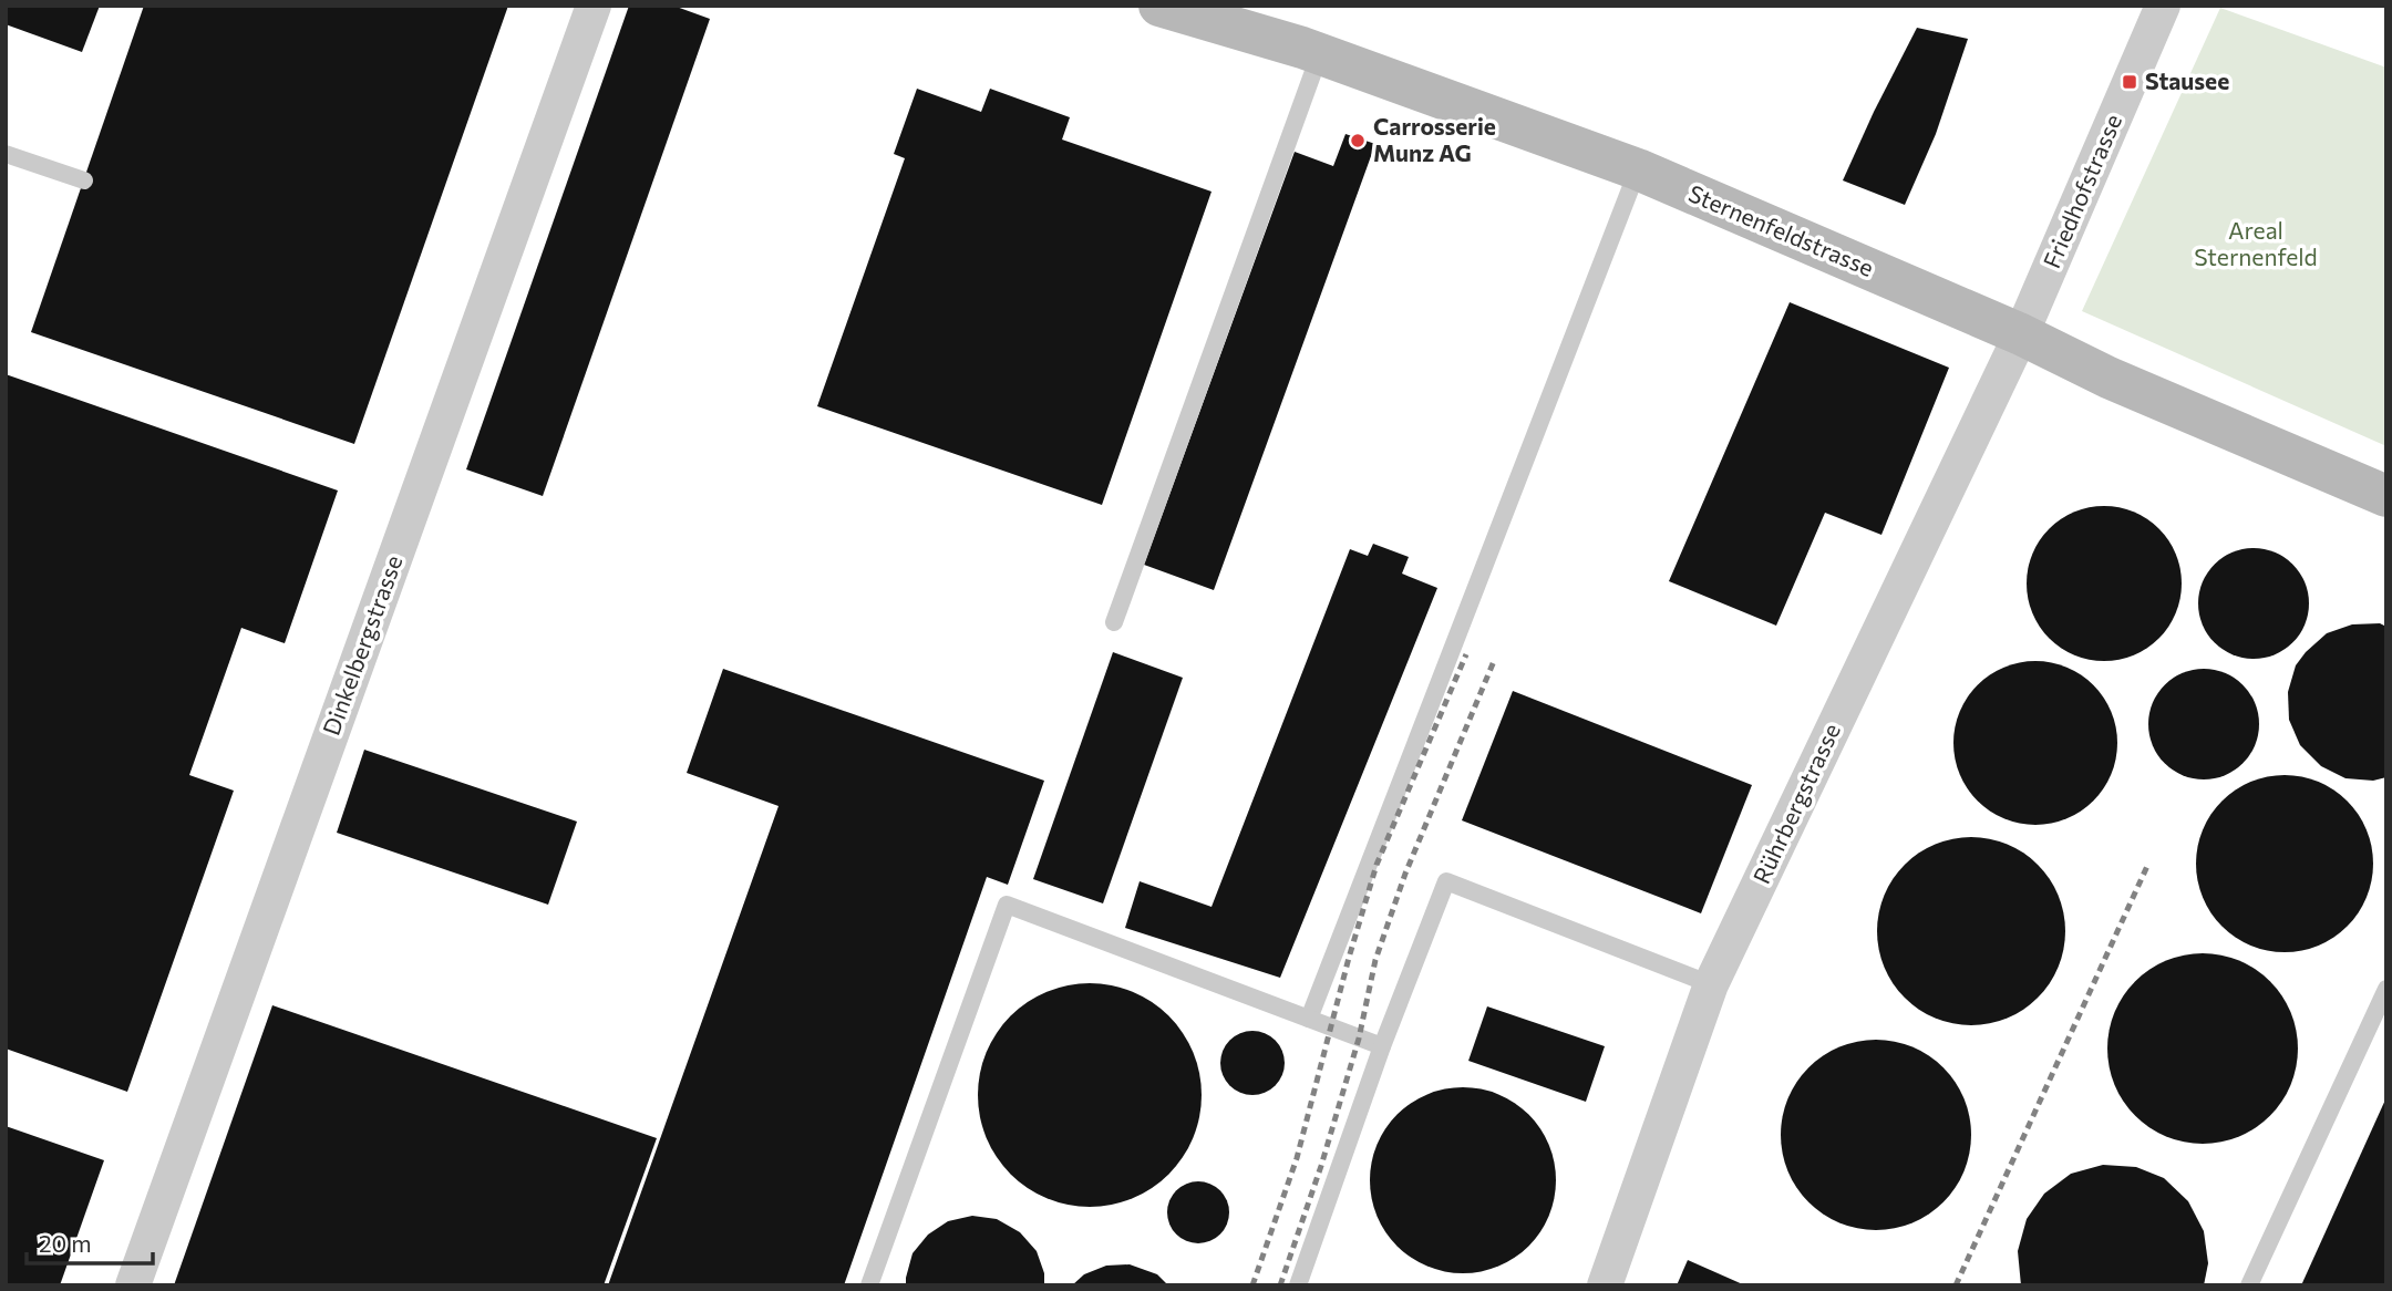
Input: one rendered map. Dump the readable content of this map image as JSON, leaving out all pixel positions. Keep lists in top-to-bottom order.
{
  "streets": {
    "street": [
      "Friedhofstrasse",
      "Sternenfeldstrasse",
      "Dinkelbergstrasse",
      "Rührbergstrasse"
    ]
  },
  "crossings": [
    ["Friedhofstrasse", "Sternenfeldstrasse"],
    ["Friedhofstrasse", "Rührbergstrasse"],
    ["Sternenfeldstrasse", "Rührbergstrasse"]
  ],
  "parks": ["Areal Sternenfeld"],
  "places": {
    "transit": ["Stausee"],
    "other": ["Carrosserie Munz AG"]
  },
  "scale_bar": "20 m"
}
